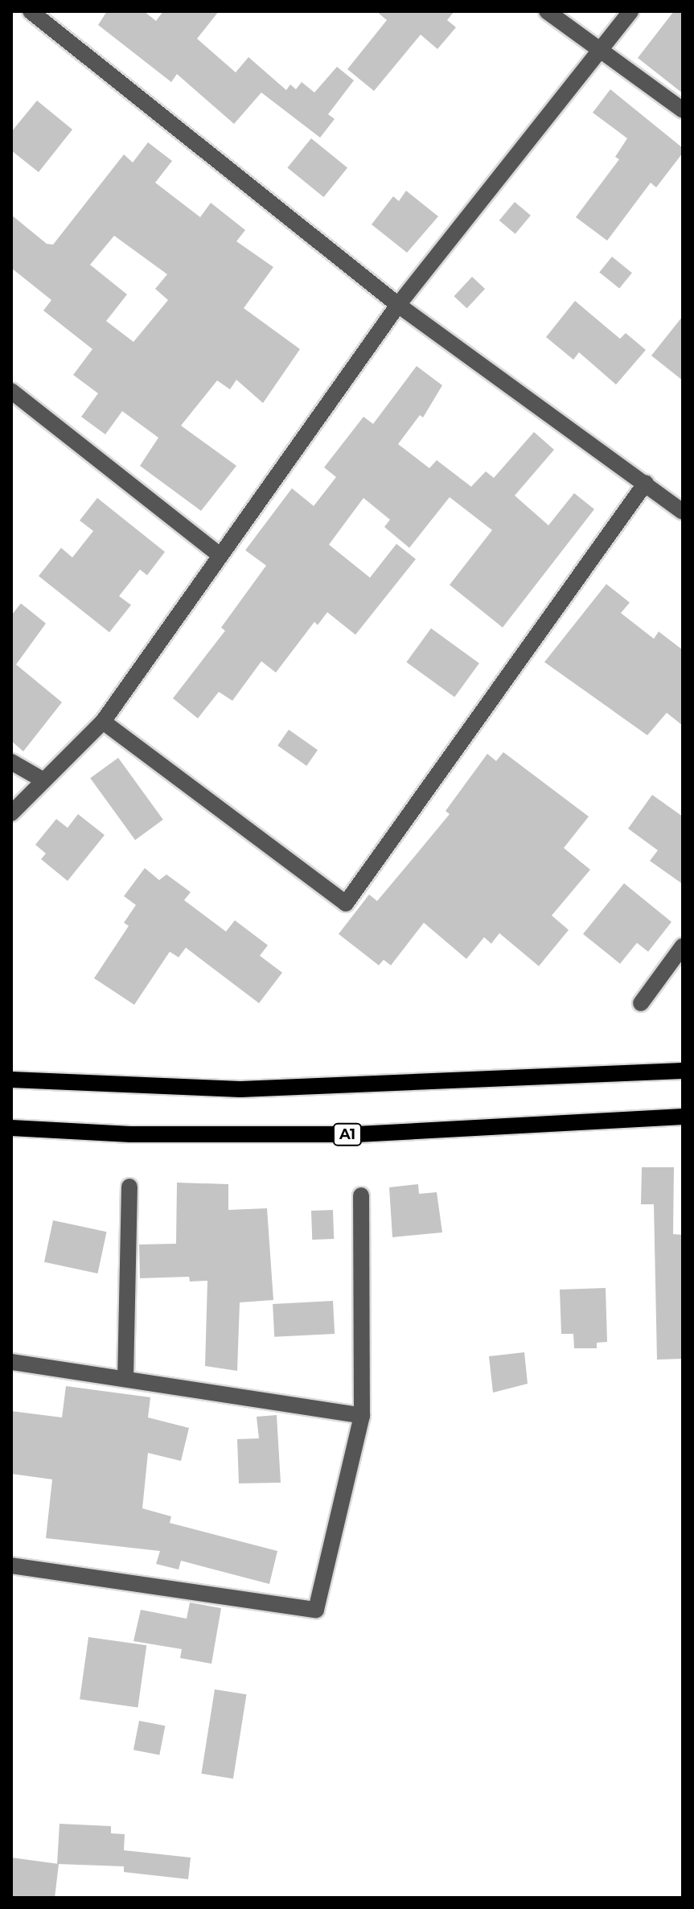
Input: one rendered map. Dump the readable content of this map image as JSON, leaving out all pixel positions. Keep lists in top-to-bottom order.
{
  "streets": {
    "main road": ["A1"]
  }
}
